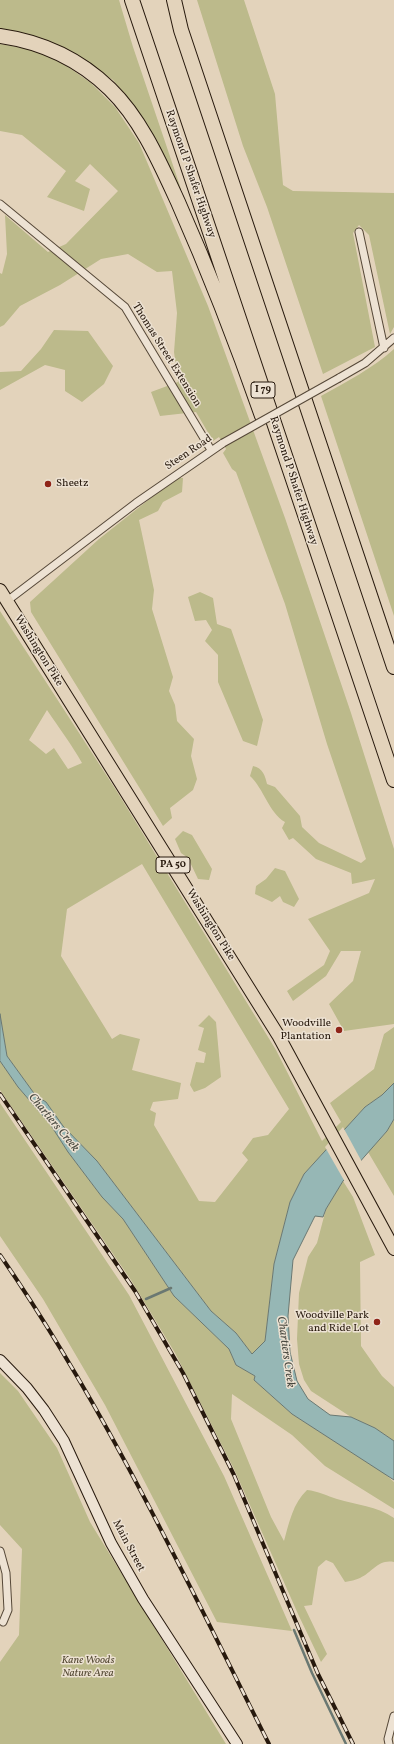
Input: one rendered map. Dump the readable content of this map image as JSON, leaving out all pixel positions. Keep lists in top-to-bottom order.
{
  "streets": {
    "highway": ["Raymond P Shafer Highway", "I 79"],
    "main road": ["Washington Pike", "PA 50"],
    "street": ["Thomas Street Extension", "Steen Road", "Main Street"]
  },
  "crossings": [
    ["Thomas Street Extension", "Steen Road"],
    ["Steen Road", "Washington Pike"]
  ],
  "water": ["Chartiers Creek"],
  "parks": ["Kane Woods Nature Area"],
  "places": ["Sheetz", "Woodville Plantation", "Woodville Park and Ride Lot"]
}
